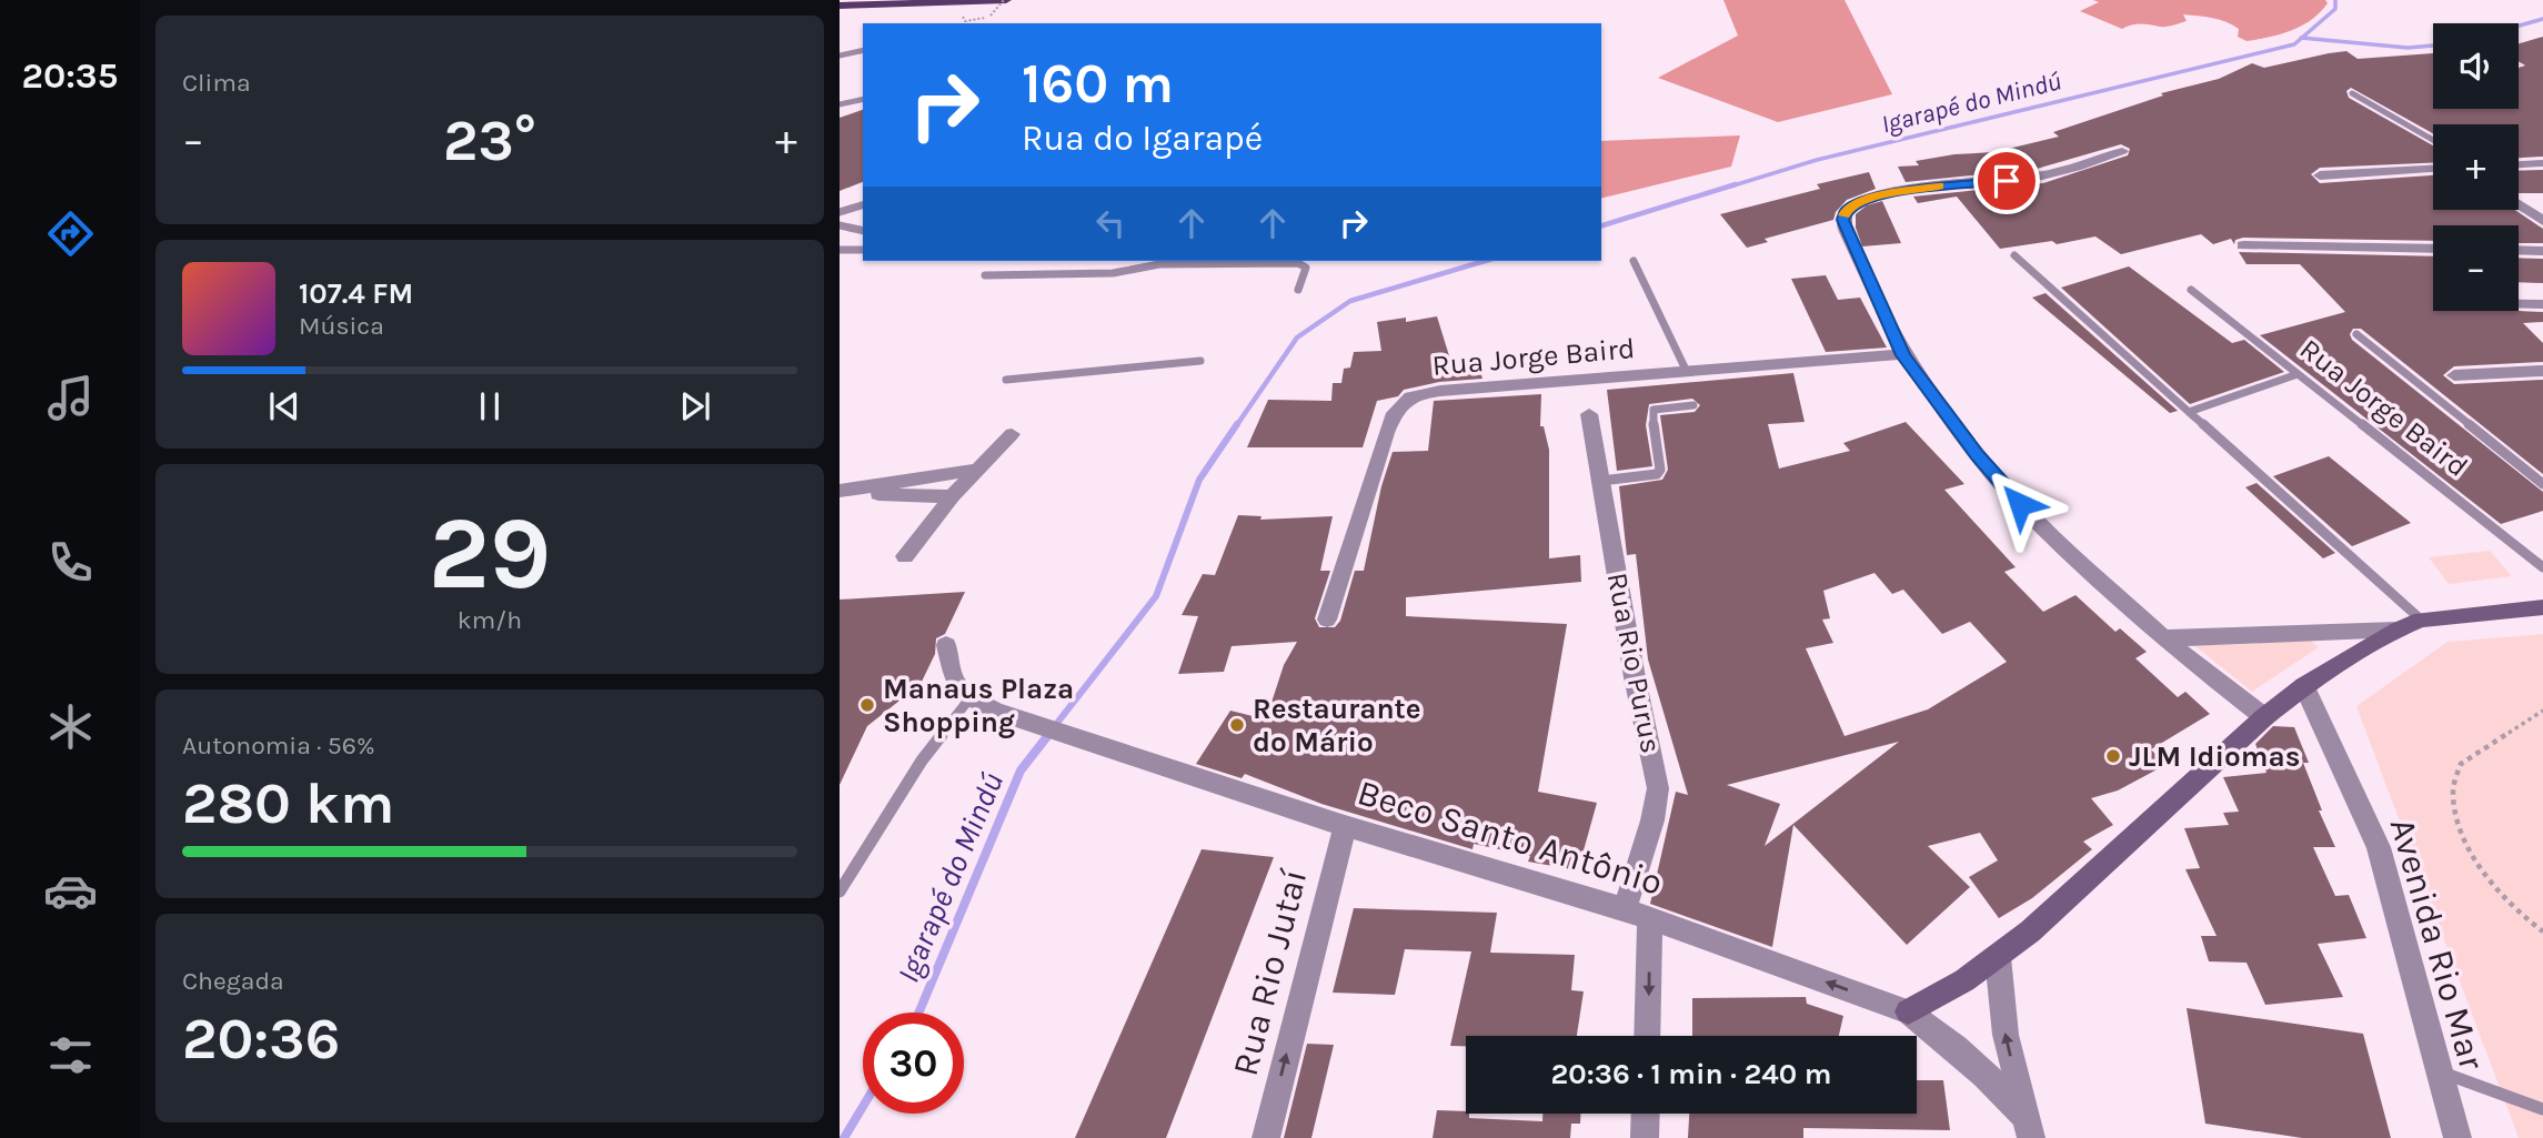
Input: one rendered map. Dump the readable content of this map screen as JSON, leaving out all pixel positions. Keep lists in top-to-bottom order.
{
  "streets": {
    "street": [
      "Rua Jorge Baird",
      "Rua Rio Purus",
      "Beco Santo Antônio",
      "Avenida Rio Mar",
      "Rua Rio Jutaí"
    ]
  },
  "crossings": [
    ["Rua Rio Purus", "Beco Santo Antônio"],
    ["Beco Santo Antônio", "Rua Rio Jutaí"]
  ],
  "one_way": ["Rua Rio Jutaí"],
  "water": ["Igarapé do Mindú"],
  "places": ["Manaus Plaza Shopping", "Restaurante do Mário", "JLM Idiomas"],
  "page": {
    "tabs": "20:35",
    "tile": [
      "Clima",
      ["29", "km/h"],
      ["Autonomia · 56%", "280 km"],
      ["Chegada", "20:36"]
    ],
    "map_buttons": ["+", "−"],
    "turn": ["160 m", "Rua do Igarapé"],
    "heat": ["−", "23°", "+"],
    "song": ["107.4 FM", "Música"],
    "limit": "30",
    "trip": "20:36 · 1 min · 240 m"
  }
}
